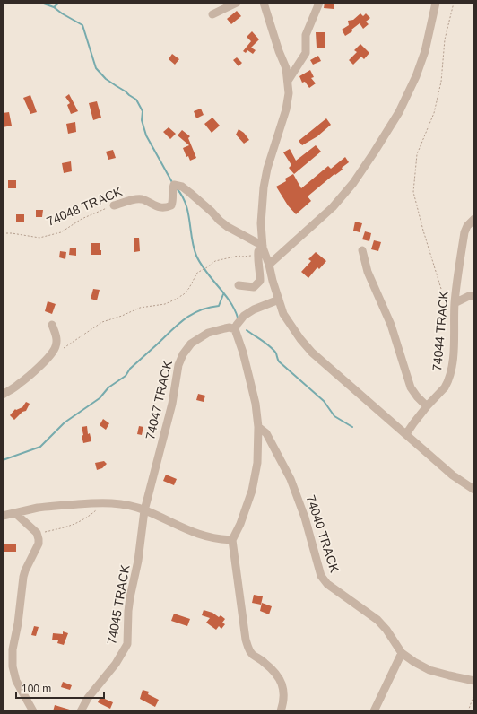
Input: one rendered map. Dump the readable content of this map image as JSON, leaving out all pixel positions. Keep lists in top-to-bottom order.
{
  "streets": {
    "street": [
      "74048 TRACK",
      "74044 TRACK",
      "74047 TRACK",
      "74040 TRACK",
      "74045 TRACK"
    ]
  },
  "crossings": [
    ["74047 TRACK", "74045 TRACK"]
  ],
  "scale_bar": "100 m"
}
